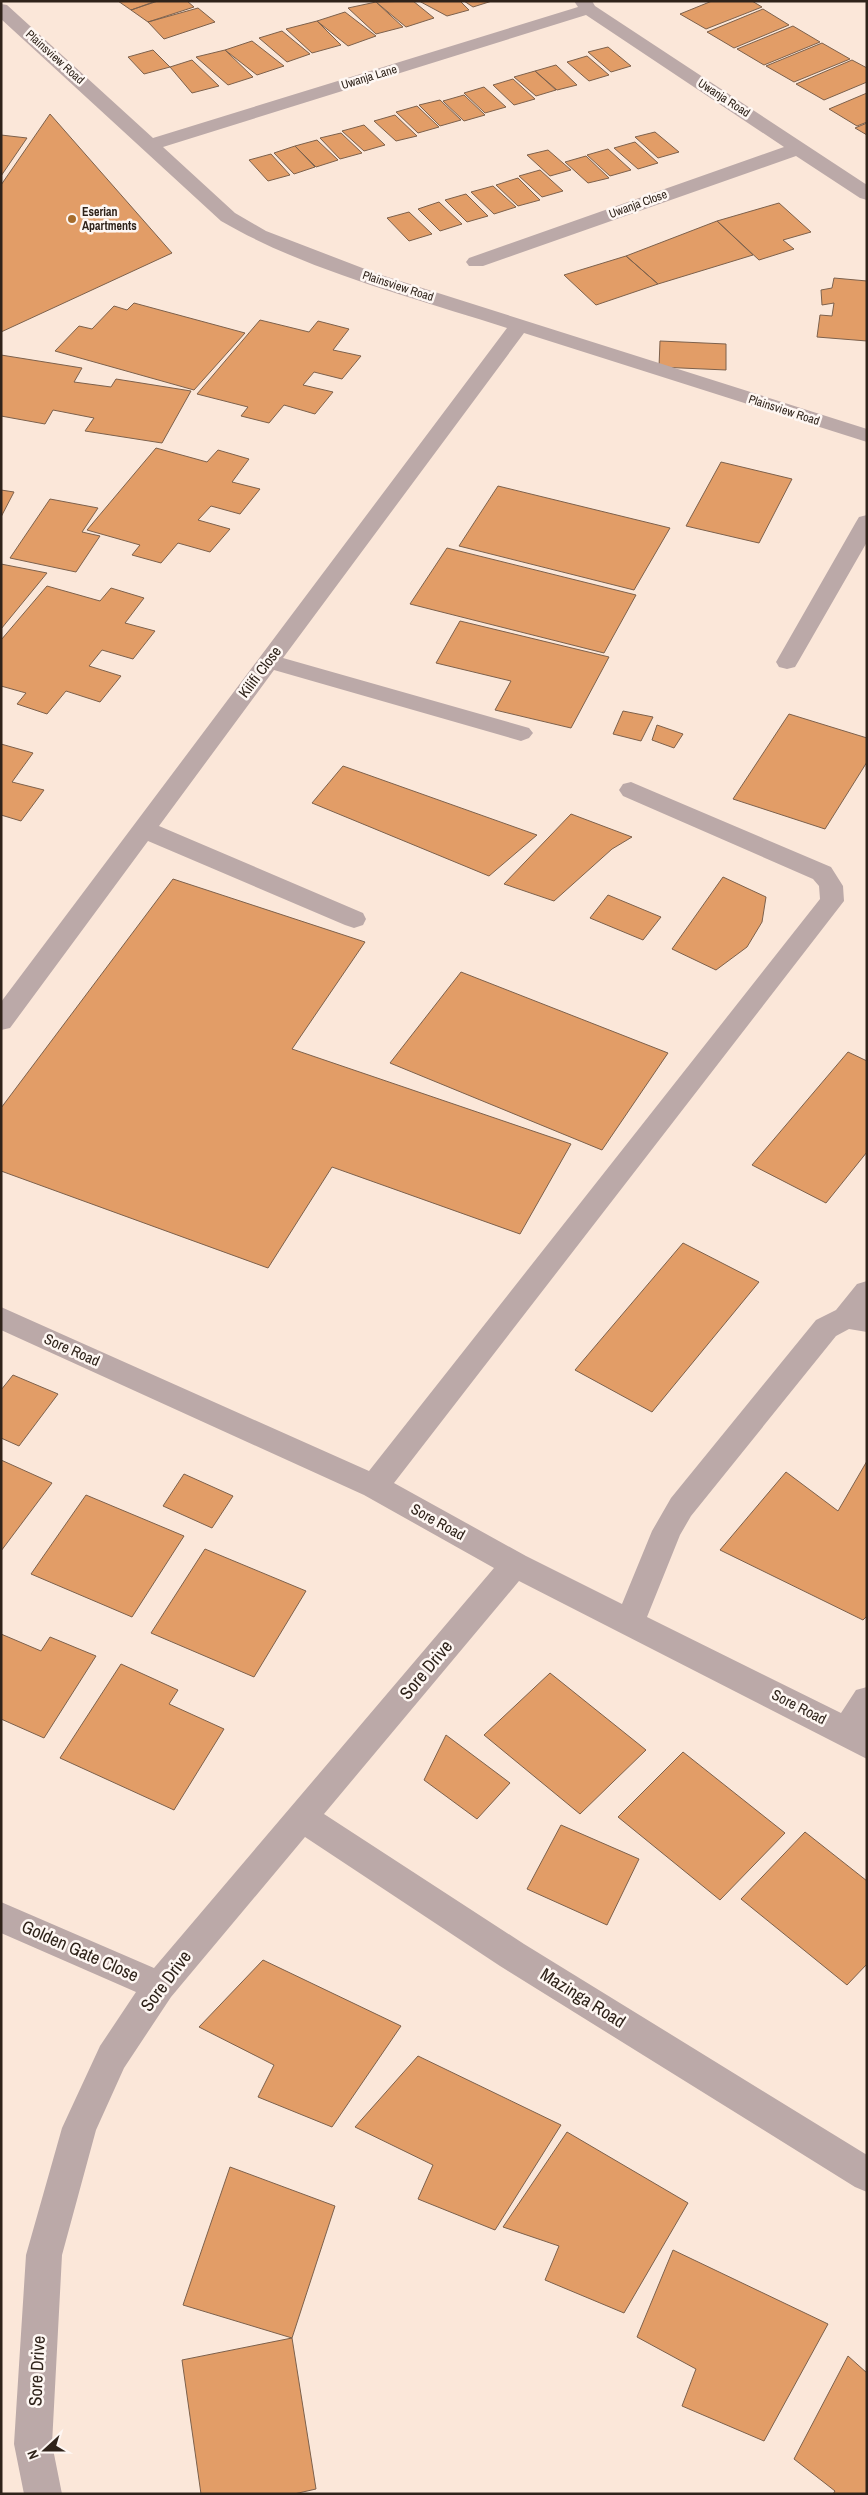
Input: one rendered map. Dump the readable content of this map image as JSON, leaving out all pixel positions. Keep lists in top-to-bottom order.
{
  "streets": {
    "street": [
      "Plainsview Road",
      "Uwanja Lane",
      "Uwanja Road",
      "Uwanja Close",
      "Kilifi Close",
      "Sore Road",
      "Sore Drive",
      "Golden Gate Close",
      "Mazinga Road"
    ]
  },
  "crossings": [
    ["Plainsview Road", "Uwanja Lane"],
    ["Plainsview Road", "Kilifi Close"],
    ["Uwanja Lane", "Uwanja Road"],
    ["Uwanja Road", "Uwanja Close"],
    ["Sore Road", "Sore Drive"],
    ["Sore Drive", "Golden Gate Close"],
    ["Sore Drive", "Mazinga Road"]
  ],
  "places": ["Eserian Apartments"],
  "north": "left"
}
